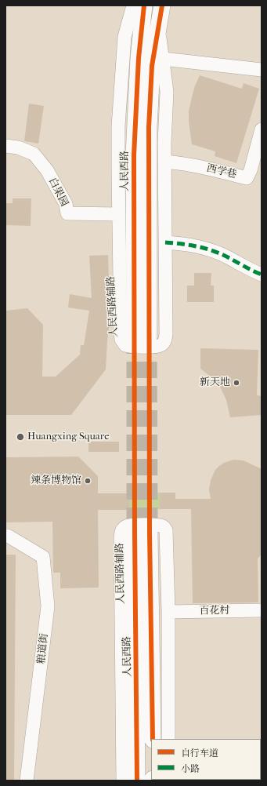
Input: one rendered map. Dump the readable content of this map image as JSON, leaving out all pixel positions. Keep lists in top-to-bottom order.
{
  "streets": {
    "main road": ["人民西路"],
    "street": [
      "西学巷",
      "白果园",
      "人民西路辅路",
      "百花村",
      "粮道街"
    ]
  },
  "crossings": [
    ["人民西路", "人民西路辅路"],
    ["西学巷", "人民西路辅路"],
    ["白果园", "人民西路辅路"],
    ["人民西路辅路", "百花村"]
  ],
  "places": ["新天地", "Huangxing Square", "辣条博物馆"],
  "legend": ["自行车道", "小路"]
}
